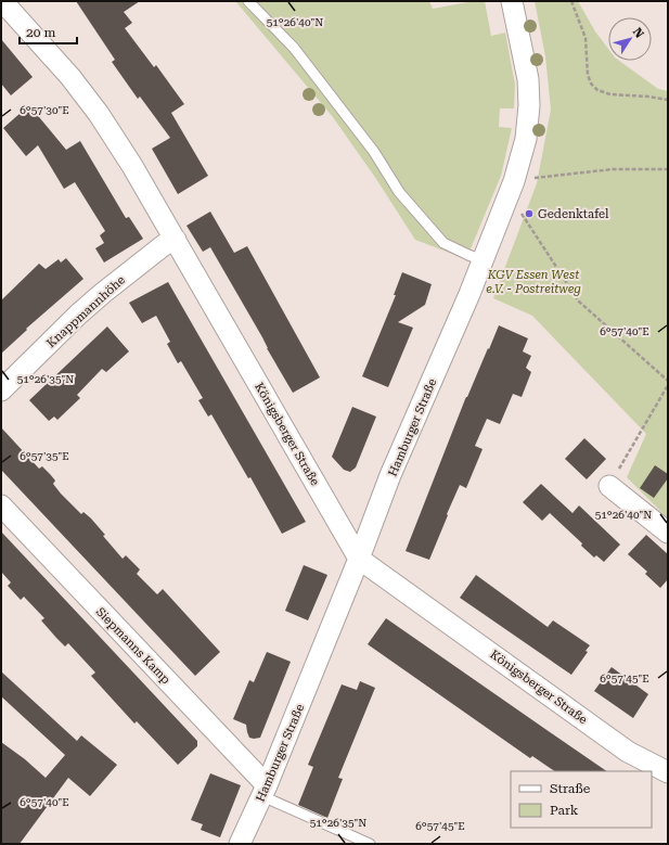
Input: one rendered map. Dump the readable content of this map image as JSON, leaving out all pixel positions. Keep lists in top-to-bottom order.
{
  "streets": {
    "street": [
      "Knappmannhöhe",
      "Hamburger Straße",
      "Königsberger Straße",
      "Siepmanns Kamp"
    ]
  },
  "crossings": [
    ["Knappmannhöhe", "Königsberger Straße"],
    ["Hamburger Straße", "Königsberger Straße"],
    ["Hamburger Straße", "Siepmanns Kamp"]
  ],
  "parks": ["KGV Essen West e.V. - Postreitweg"],
  "places": ["Gedenktafel"],
  "legend": ["Straße", "Park"],
  "scale_bar": "20 m",
  "north": "top right",
  "coordinates": [
    "51°26'40\"N",
    "6°57'30\"E",
    "6°57'40\"E",
    "51°26'35\"N",
    "6°57'35\"E",
    "6°57'45\"E"
  ]
}
